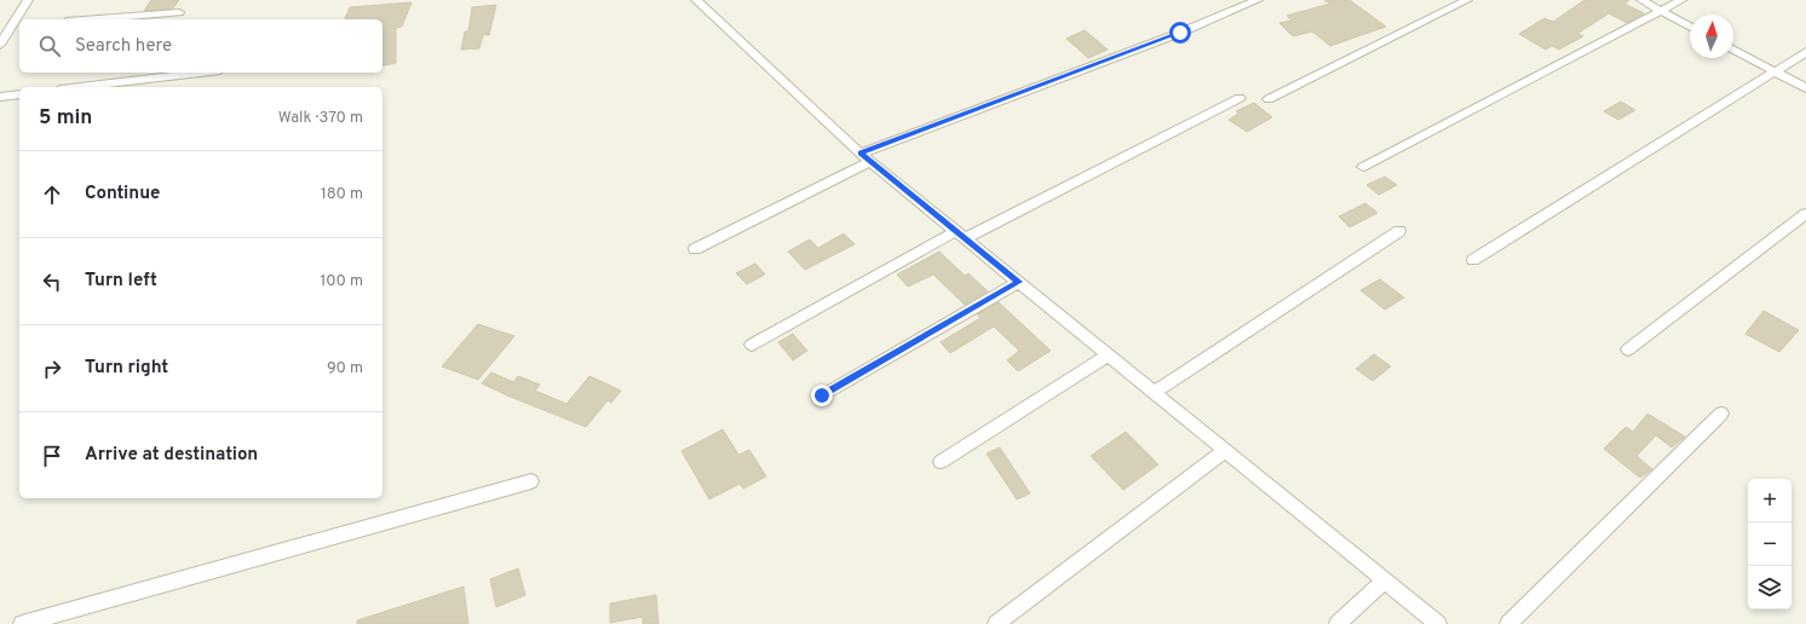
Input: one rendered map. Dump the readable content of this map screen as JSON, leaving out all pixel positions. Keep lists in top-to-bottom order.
{
  "north": "top",
  "page": {
    "search": "Search here",
    "heading": ["5 min", "Walk · 370 m"],
    "list": [
      ["Continue", "180 m"],
      ["Turn left", "100 m"],
      ["Turn right", "90 m"],
      "Arrive at destination"
    ],
    "map_buttons": ["+", "−"]
  }
}
